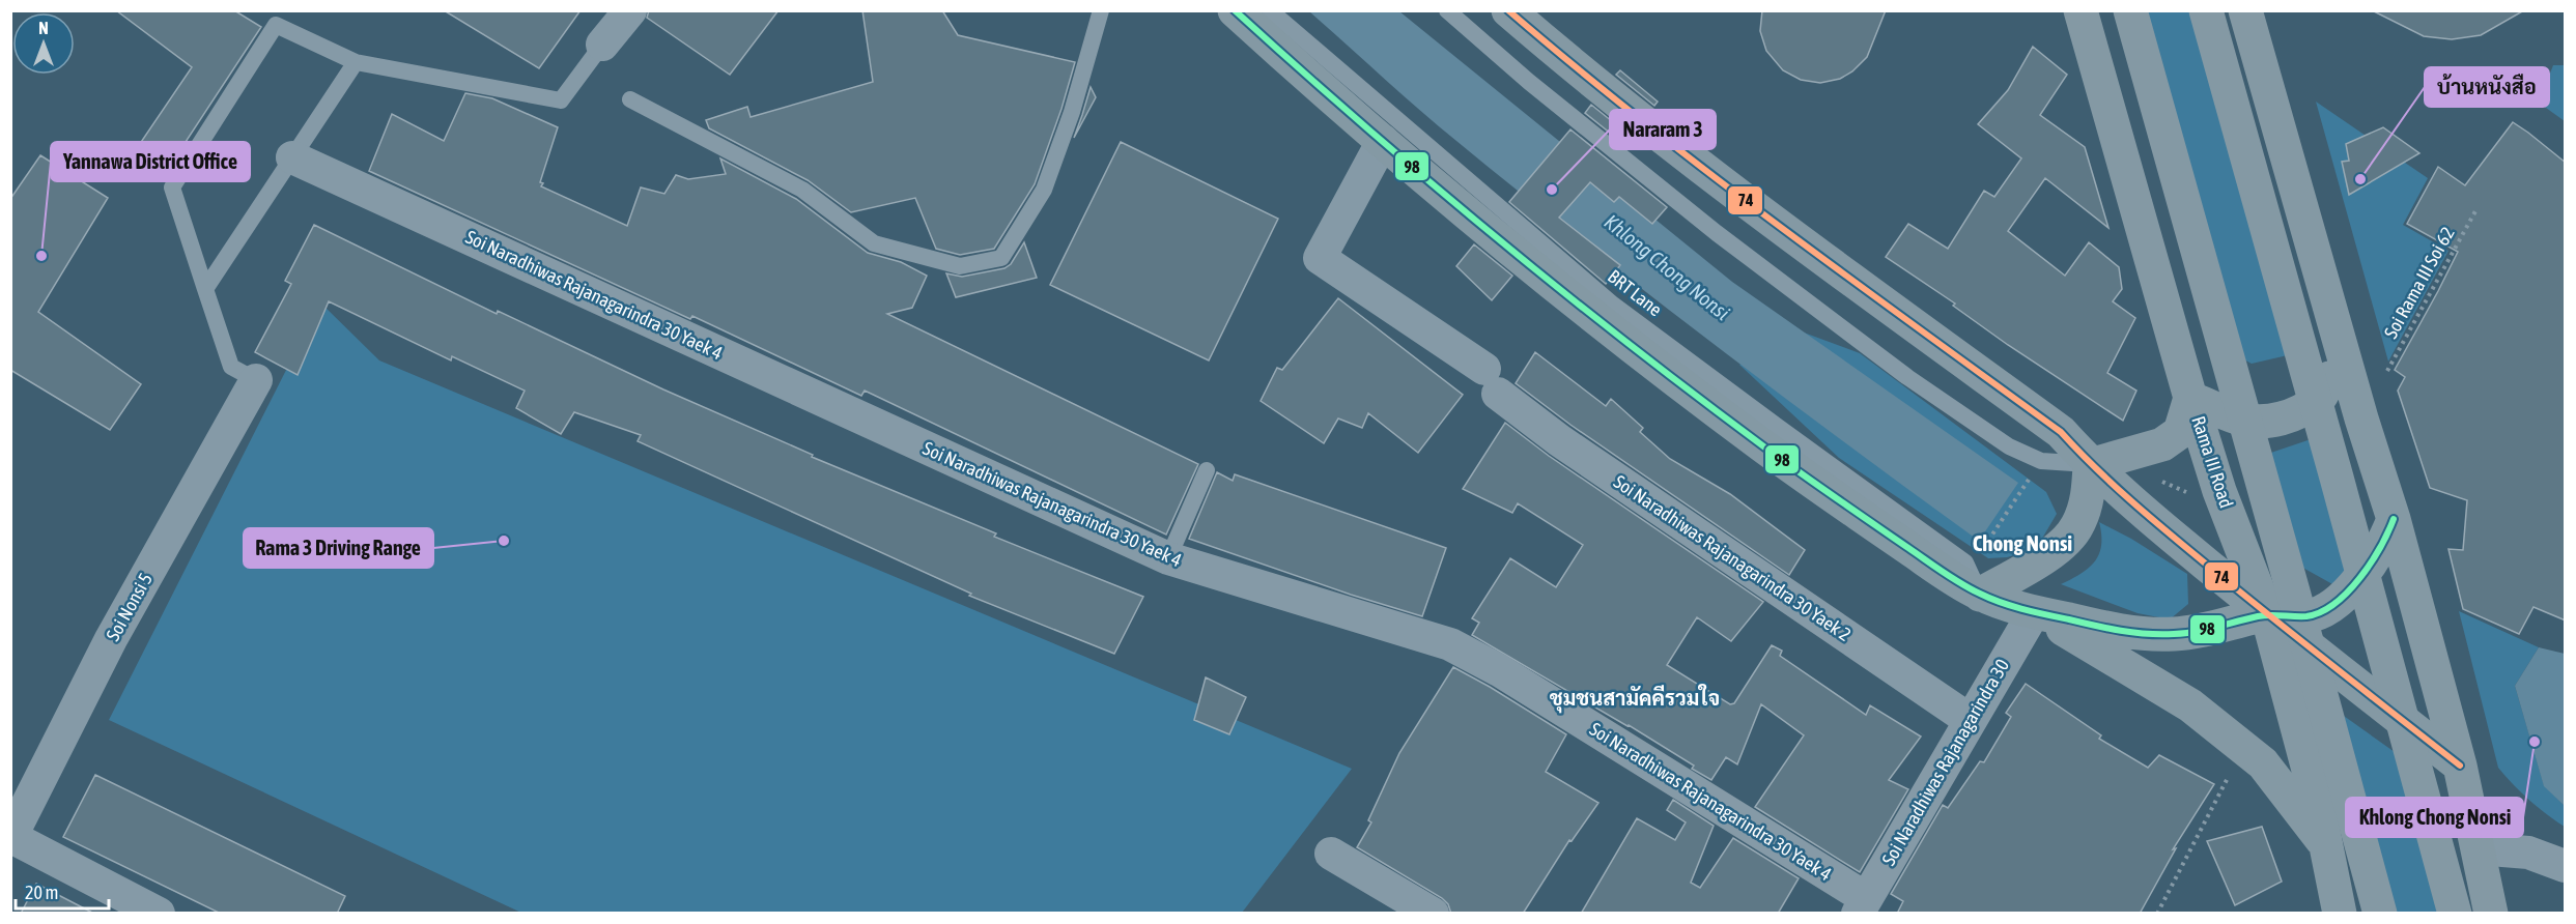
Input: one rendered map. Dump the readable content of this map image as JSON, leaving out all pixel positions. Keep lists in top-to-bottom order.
{
  "streets": {
    "main road": ["Rama III Road"],
    "street": [
      "Soi Naradhiwas Rajanagarindra 30 Yaek 4",
      "Soi Naradhiwas Rajanagarindra 30 Yaek 2",
      "Soi Nonsi 5",
      "Soi Naradhiwas Rajanagarindra 30"
    ],
    "lane": ["BRT Lane"],
    "path": ["Soi Rama III Soi 62"]
  },
  "crossings": [
    ["Soi Naradhiwas Rajanagarindra 30 Yaek 4", "Soi Naradhiwas Rajanagarindra 30"],
    ["Soi Naradhiwas Rajanagarindra 30 Yaek 2", "Soi Naradhiwas Rajanagarindra 30"]
  ],
  "districts": ["Chong Nonsi", "ชุมชนสามัคคีรวมใจ"],
  "water": ["Khlong Chong Nonsi"],
  "places": [
    "บ้านหนังสือ",
    "Nararam 3",
    "Yannawa District Office",
    "Rama 3 Driving Range",
    "Khlong Chong Nonsi"
  ],
  "lines": ["transit line 98", "transit line 74"],
  "scale_bar": "20 m",
  "north": "top"
}
